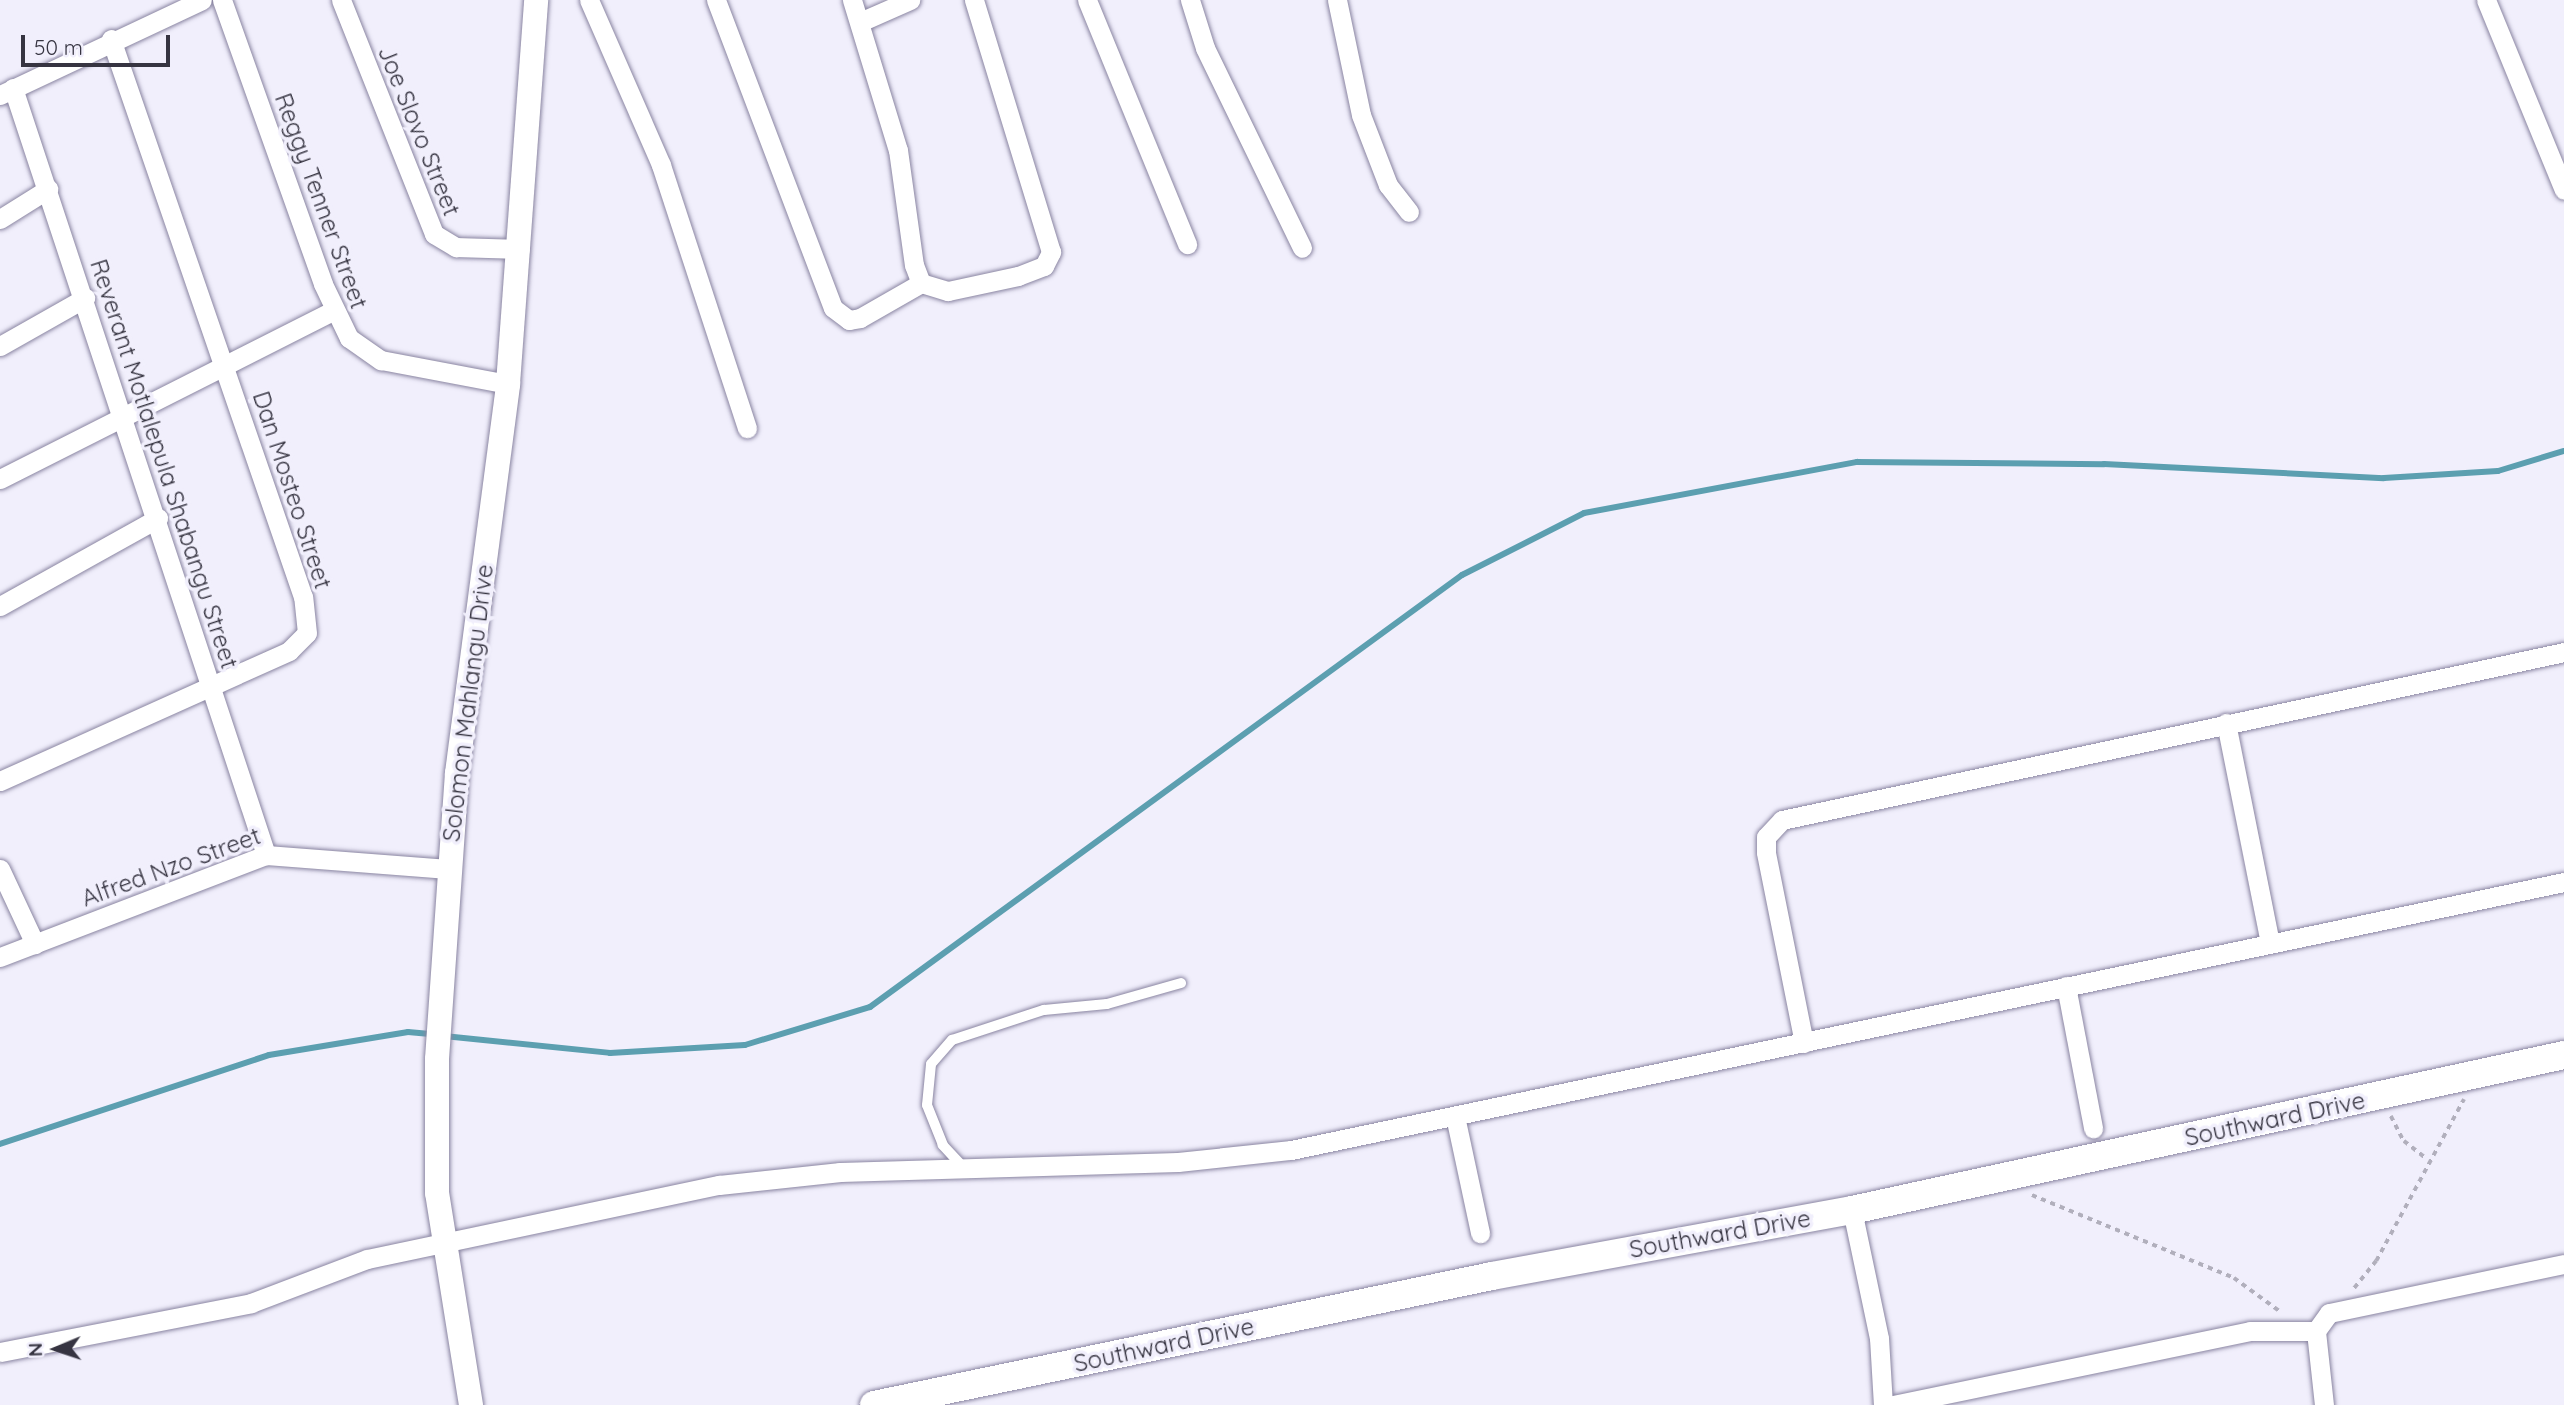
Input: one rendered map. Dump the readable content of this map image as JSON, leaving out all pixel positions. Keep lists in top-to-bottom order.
{
  "streets": {
    "main road": ["Southward Drive"],
    "street": [
      "Joe Slovo Street",
      "Reggy Tenner Street",
      "Reverant Motlalepula Shabangu Street",
      "Dan Mosteo Street",
      "Solomon Mahlangu Drive",
      "Alfred Nzo Street"
    ]
  },
  "crossings": [
    ["Joe Slovo Street", "Solomon Mahlangu Drive"],
    ["Reggy Tenner Street", "Solomon Mahlangu Drive"],
    ["Reverant Motlalepula Shabangu Street", "Dan Mosteo Street"],
    ["Reverant Motlalepula Shabangu Street", "Alfred Nzo Street"],
    ["Solomon Mahlangu Drive", "Alfred Nzo Street"]
  ],
  "scale_bar": "50 m",
  "north": "left"
}
